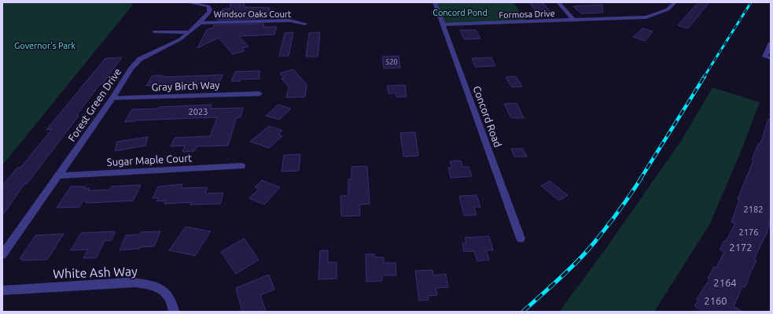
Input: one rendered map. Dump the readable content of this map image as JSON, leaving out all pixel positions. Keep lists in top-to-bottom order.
{
  "streets": {
    "street": [
      "Windsor Oaks Court",
      "Formosa Drive",
      "Gray Birch Way",
      "Forest Green Drive",
      "Concord Road",
      "Sugar Maple Court",
      "White Ash Way"
    ]
  },
  "crossings": [
    ["Windsor Oaks Court", "Forest Green Drive"],
    ["Formosa Drive", "Concord Road"],
    ["Gray Birch Way", "Forest Green Drive"],
    ["Forest Green Drive", "Sugar Maple Court"]
  ],
  "parks": ["Concord Pond", "Governor's Park"],
  "house_numbers": [
    "520",
    "2023",
    "2182",
    "2176",
    "2172",
    "2164",
    "2160"
  ]
}
